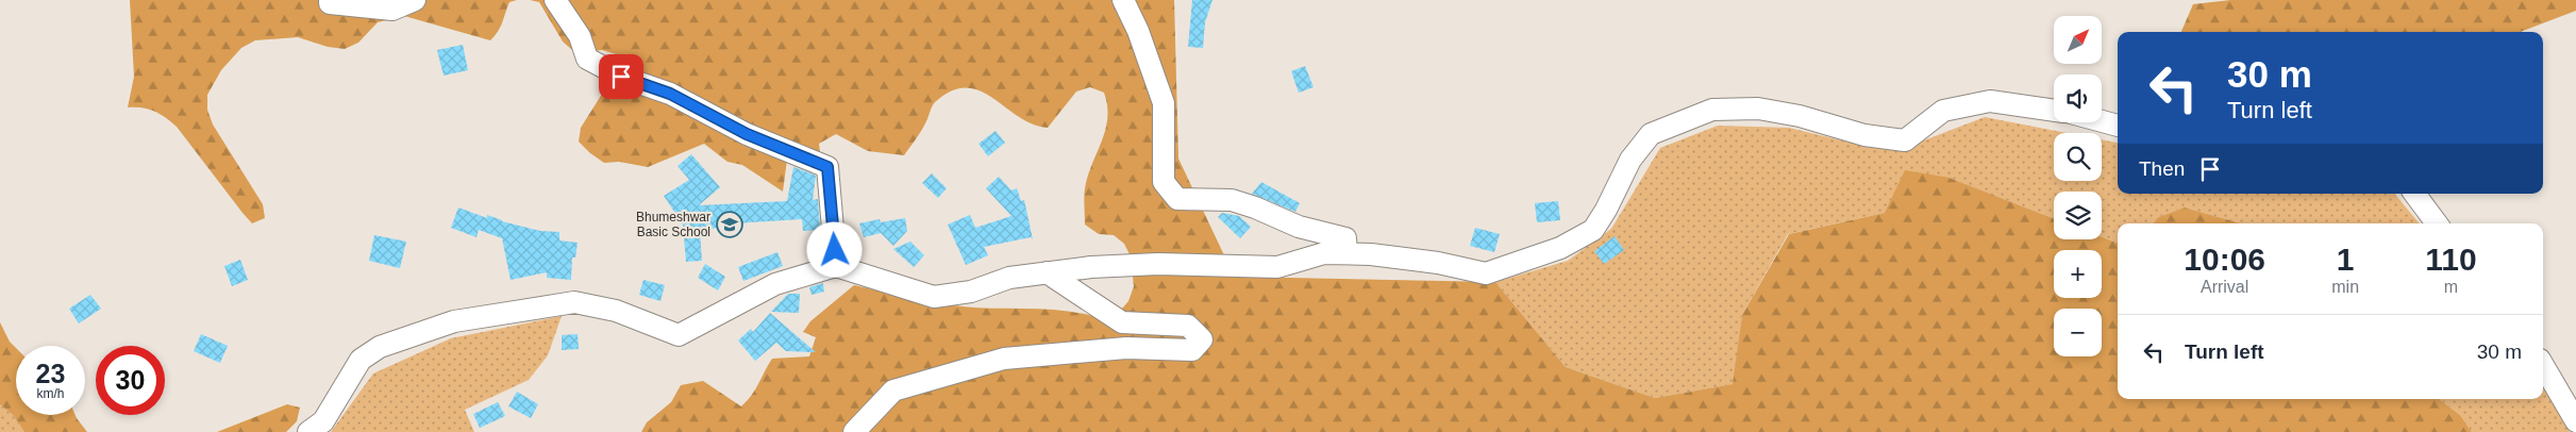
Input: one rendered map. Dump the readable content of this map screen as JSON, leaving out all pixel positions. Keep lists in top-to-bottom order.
{
  "places": {
    "school or university": ["Bhumeshwar Basic School"]
  },
  "north": "top right",
  "page": {
    "map_buttons": ["+", "−"],
    "turn": ["30 m", "Turn left"],
    "then": "Then",
    "eta": [
      "10:06",
      "Arrival",
      "1",
      "min",
      "110",
      "m"
    ],
    "list": [
      {
        "name": "Turn left",
        "value": "30 m"
      }
    ],
    "speed": "23 km/h",
    "limit": "30"
  }
}
